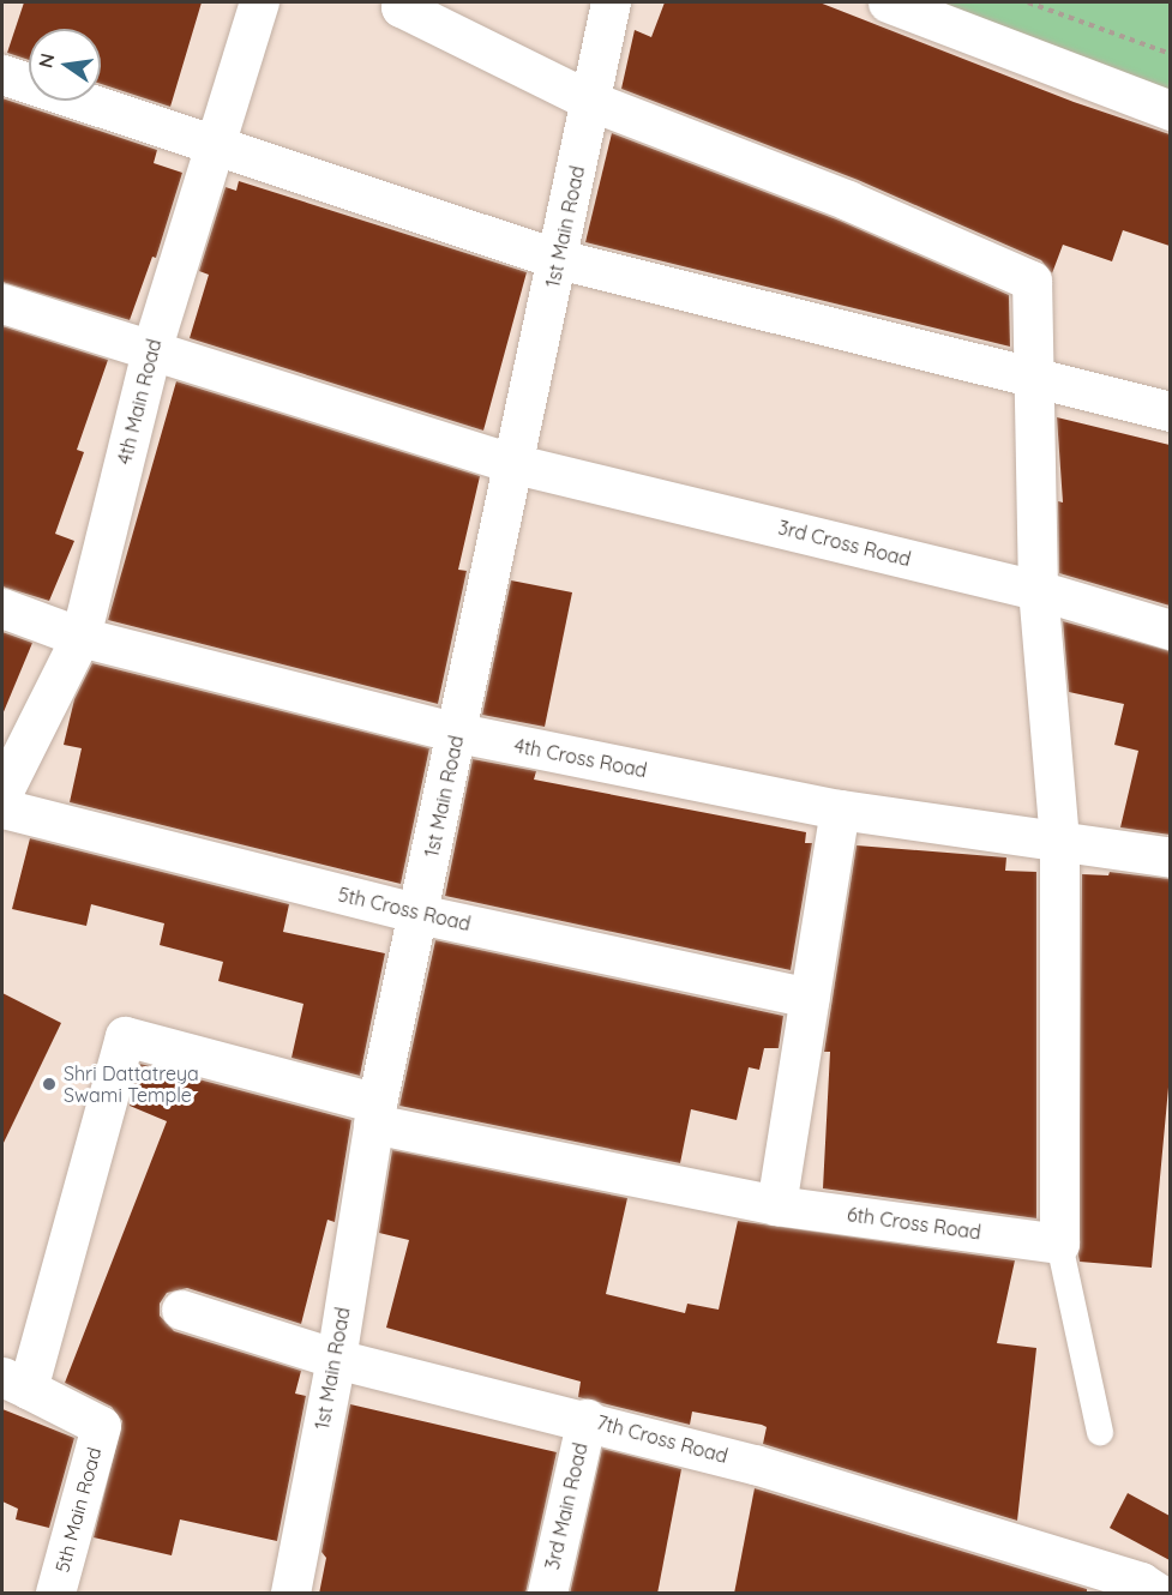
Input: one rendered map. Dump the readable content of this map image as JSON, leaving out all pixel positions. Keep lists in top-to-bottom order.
{
  "streets": {
    "street": [
      "1st Main Road",
      "4th Main Road",
      "3rd Cross Road",
      "4th Cross Road",
      "5th Cross Road",
      "6th Cross Road",
      "7th Cross Road",
      "3rd Main Road",
      "5th Main Road"
    ]
  },
  "crossings": [
    ["1st Main Road", "3rd Cross Road"],
    ["1st Main Road", "4th Cross Road"],
    ["1st Main Road", "5th Cross Road"],
    ["1st Main Road", "6th Cross Road"],
    ["1st Main Road", "7th Cross Road"],
    ["4th Main Road", "3rd Cross Road"],
    ["4th Main Road", "4th Cross Road"],
    ["6th Cross Road", "5th Main Road"],
    ["7th Cross Road", "3rd Main Road"]
  ],
  "places": ["Shri Dattatreya Swami Temple"],
  "north": "left"
}
